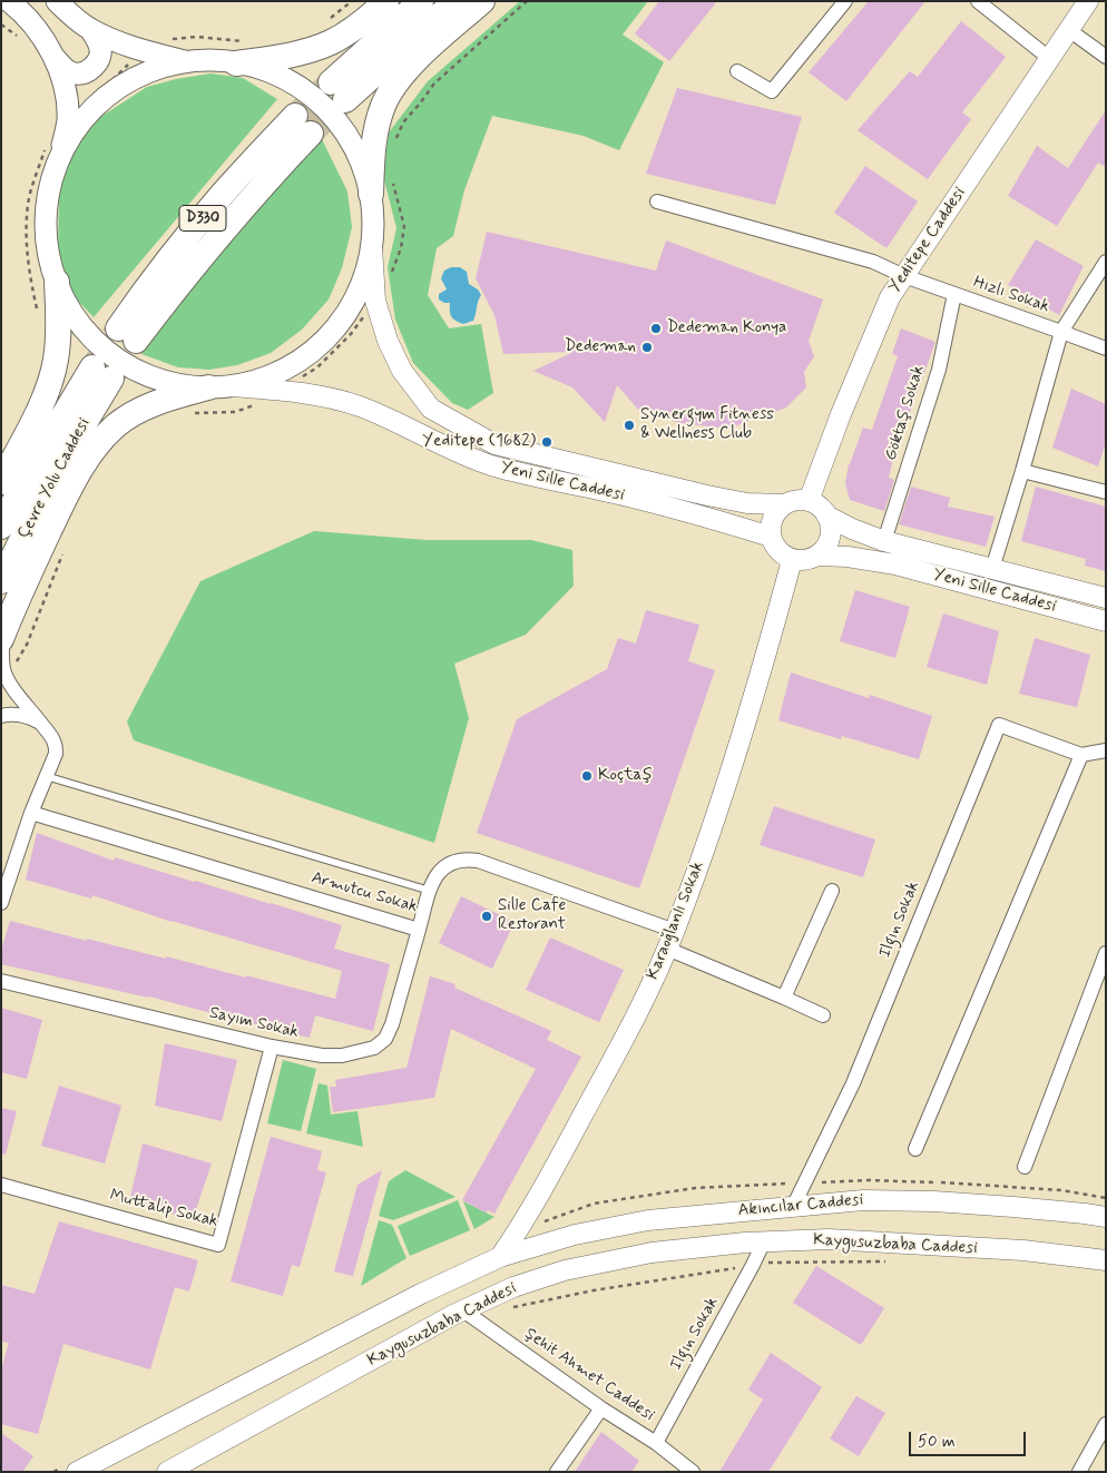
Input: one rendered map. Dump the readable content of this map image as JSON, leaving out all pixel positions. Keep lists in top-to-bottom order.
{
  "streets": {
    "highway": ["D330", "Çevre Yolu Caddesi"],
    "main road": [
      "Yeditepe Caddesi",
      "Yeni Sille Caddesi",
      "Karaoğlanlı Sokak",
      "Akıncılar Caddesi",
      "Kaygusuzbaba Caddesi"
    ],
    "street": [
      "Hızlı Sokak",
      "Göktaş Sokak",
      "Armutcu Sokak",
      "Ilgın Sokak",
      "Sayım Sokak",
      "Muttalip Sokak",
      "Şehit Ahmet Caddesi"
    ]
  },
  "crossings": [
    ["Yeditepe Caddesi", "Hızlı Sokak"],
    ["Yeditepe Caddesi", "Yeni Sille Caddesi"],
    ["Yeditepe Caddesi", "Karaoğlanlı Sokak"],
    ["Hızlı Sokak", "Göktaş Sokak"],
    ["Göktaş Sokak", "Yeni Sille Caddesi"],
    ["Yeni Sille Caddesi", "Karaoğlanlı Sokak"],
    ["Armutcu Sokak", "Karaoğlanlı Sokak"],
    ["Armutcu Sokak", "Sayım Sokak"],
    ["Ilgın Sokak", "Akıncılar Caddesi"],
    ["Ilgın Sokak", "Kaygusuzbaba Caddesi"],
    ["Ilgın Sokak", "Şehit Ahmet Caddesi"],
    ["Karaoğlanlı Sokak", "Akıncılar Caddesi"],
    ["Karaoğlanlı Sokak", "Kaygusuzbaba Caddesi"],
    ["Sayım Sokak", "Muttalip Sokak"],
    ["Akıncılar Caddesi", "Kaygusuzbaba Caddesi"],
    ["Kaygusuzbaba Caddesi", "Şehit Ahmet Caddesi"]
  ],
  "places": [
    "Dedeman Konya",
    "Dedeman",
    "Synergym Fitness & Wellness Club",
    "Yeditepe (1682)",
    "Koçtaş",
    "Sille Cafe Restorant"
  ],
  "scale_bar": "50 m"
}
